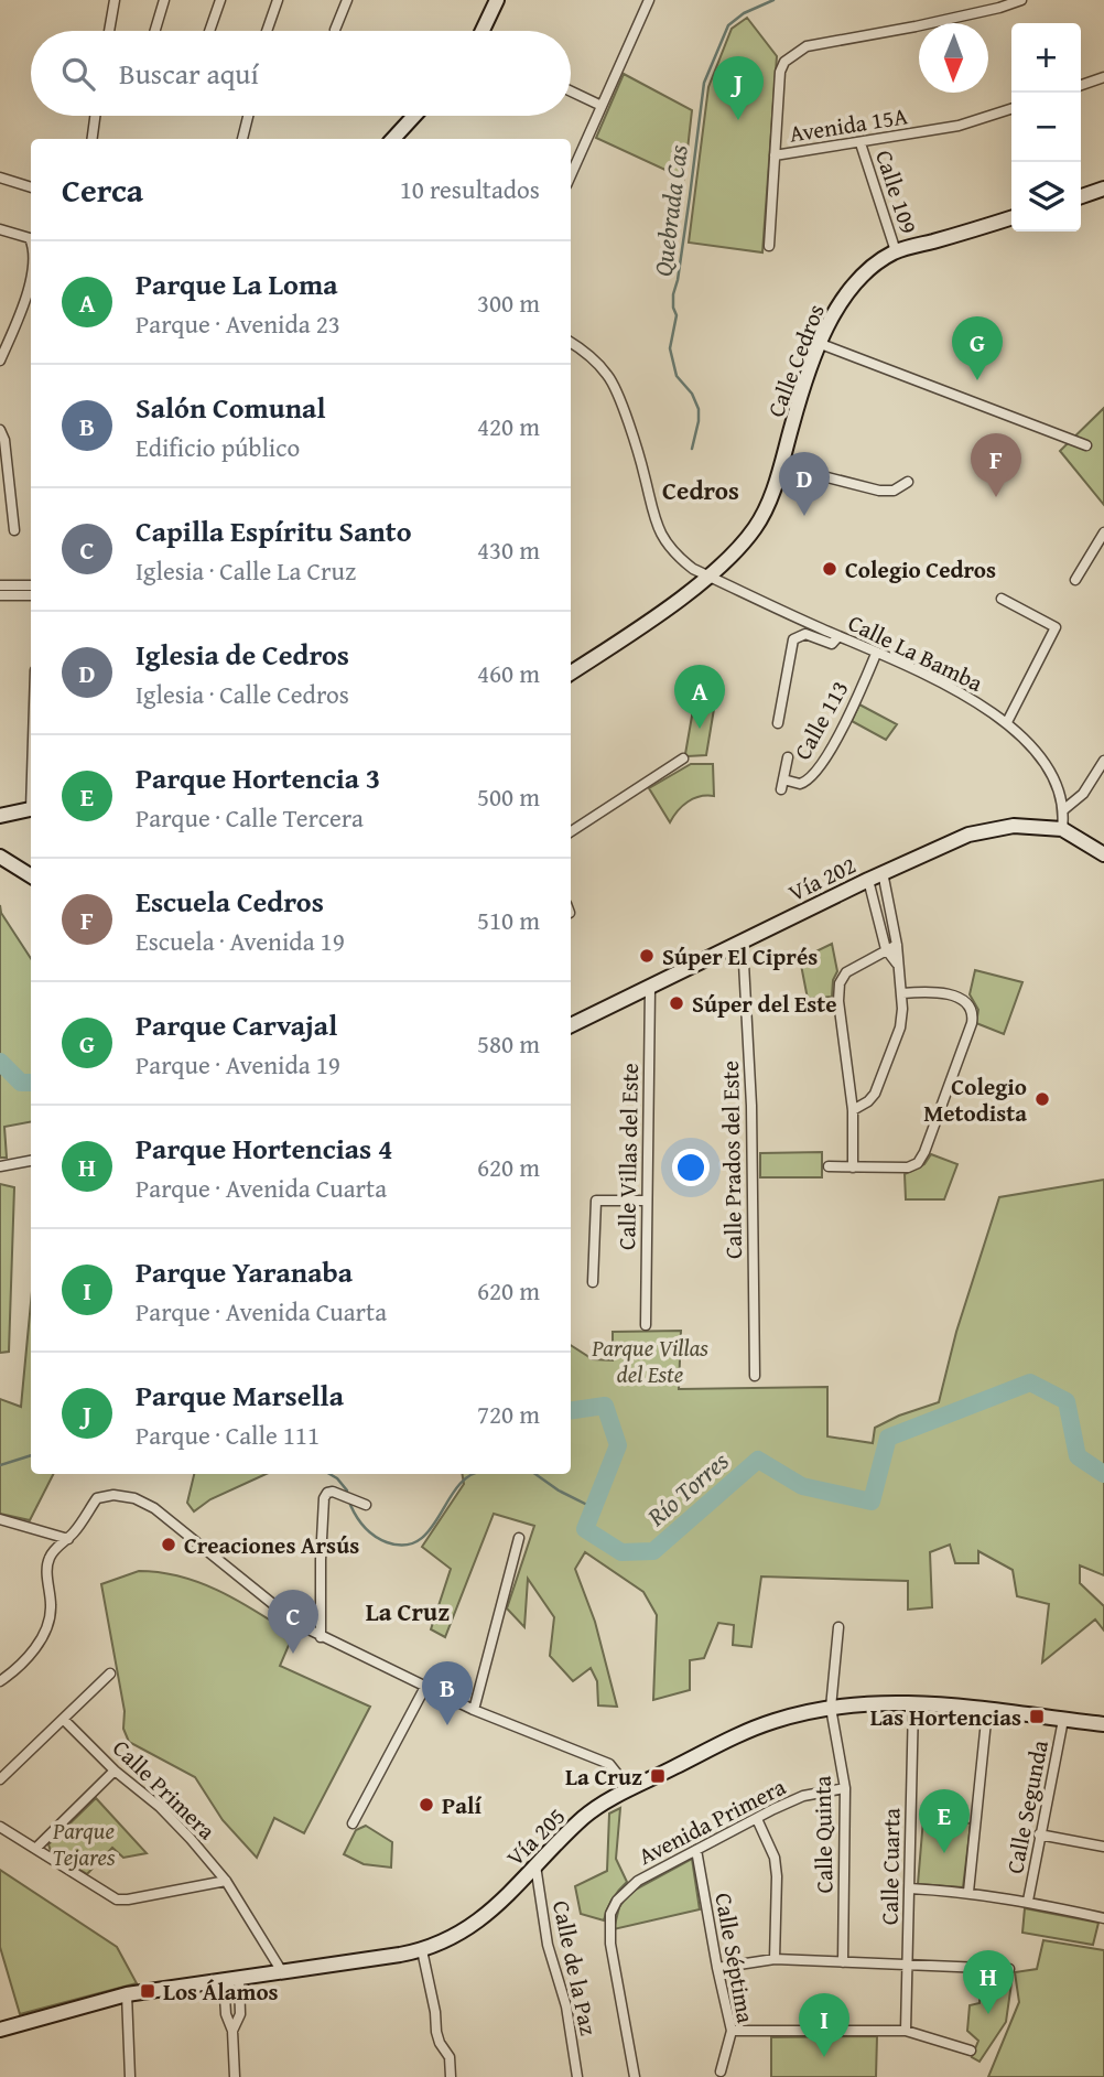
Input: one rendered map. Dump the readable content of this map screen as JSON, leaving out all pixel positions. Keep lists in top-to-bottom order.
{
  "streets": {
    "main road": ["Calle Cedros", "Vía 202", "Vía 205"],
    "street": [
      "Avenida 15A",
      "Calle 109",
      "Calle La Bamba",
      "Calle 113",
      "Calle Villas del Este",
      "Calle Prados del Este",
      "Calle Primera",
      "Calle Segunda",
      "Avenida Primera",
      "Calle Quinta",
      "Calle Cuarta",
      "Calle Séptima",
      "Calle de la Paz"
    ]
  },
  "crossings": [
    ["Avenida 15A", "Calle 109"],
    ["Calle 109", "Calle Cedros"],
    ["Calle Cedros", "Calle La Bamba"],
    ["Calle La Bamba", "Calle 113"],
    ["Vía 202", "Calle Villas del Este"],
    ["Vía 202", "Calle Prados del Este"],
    ["Calle Primera", "Vía 205"],
    ["Calle Segunda", "Vía 205"],
    ["Avenida Primera", "Calle Quinta"],
    ["Avenida Primera", "Calle Séptima"],
    ["Calle Quinta", "Vía 205"],
    ["Vía 205", "Calle Cuarta"],
    ["Vía 205", "Calle de la Paz"]
  ],
  "districts": ["Cedros", "La Cruz"],
  "water": ["Quebrada Cas", "Río Torres"],
  "parks": ["Parque Villas del Este", "Parque Tejares"],
  "places": {
    "other": [
      "Colegio Cedros",
      "Súper El Ciprés",
      "Súper del Este",
      "Colegio Metodista",
      "Creaciones Arsús",
      "Palí"
    ],
    "transit": ["Las Hortencias", "La Cruz", "Los Álamos"]
  },
  "north": "bottom",
  "page": {
    "map_buttons": ["+", "−"],
    "search": "Buscar aquí",
    "pins": [
      "J",
      "G",
      "F",
      "D",
      "A",
      "C",
      "B",
      "E",
      "H",
      "I"
    ],
    "heading": ["Cerca", "10 resultados"],
    "list": [
      {
        "mark": "A",
        "name": "Parque La Loma",
        "note": "Parque · Avenida 23",
        "value": "300 m"
      },
      {
        "mark": "B",
        "name": "Salón Comunal",
        "note": "Edificio público",
        "value": "420 m"
      },
      {
        "mark": "C",
        "name": "Capilla Espíritu Santo",
        "note": "Iglesia · Calle La Cruz",
        "value": "430 m"
      },
      {
        "mark": "D",
        "name": "Iglesia de Cedros",
        "note": "Iglesia · Calle Cedros",
        "value": "460 m"
      },
      {
        "mark": "E",
        "name": "Parque Hortencia 3",
        "note": "Parque · Calle Tercera",
        "value": "500 m"
      },
      {
        "mark": "F",
        "name": "Escuela Cedros",
        "note": "Escuela · Avenida 19",
        "value": "510 m"
      },
      {
        "mark": "G",
        "name": "Parque Carvajal",
        "note": "Parque · Avenida 19",
        "value": "580 m"
      },
      {
        "mark": "H",
        "name": "Parque Hortencias 4",
        "note": "Parque · Avenida Cuarta",
        "value": "620 m"
      },
      {
        "mark": "I",
        "name": "Parque Yaranaba",
        "note": "Parque · Avenida Cuarta",
        "value": "620 m"
      },
      {
        "mark": "J",
        "name": "Parque Marsella",
        "note": "Parque · Calle 111",
        "value": "720 m"
      }
    ]
  }
}
